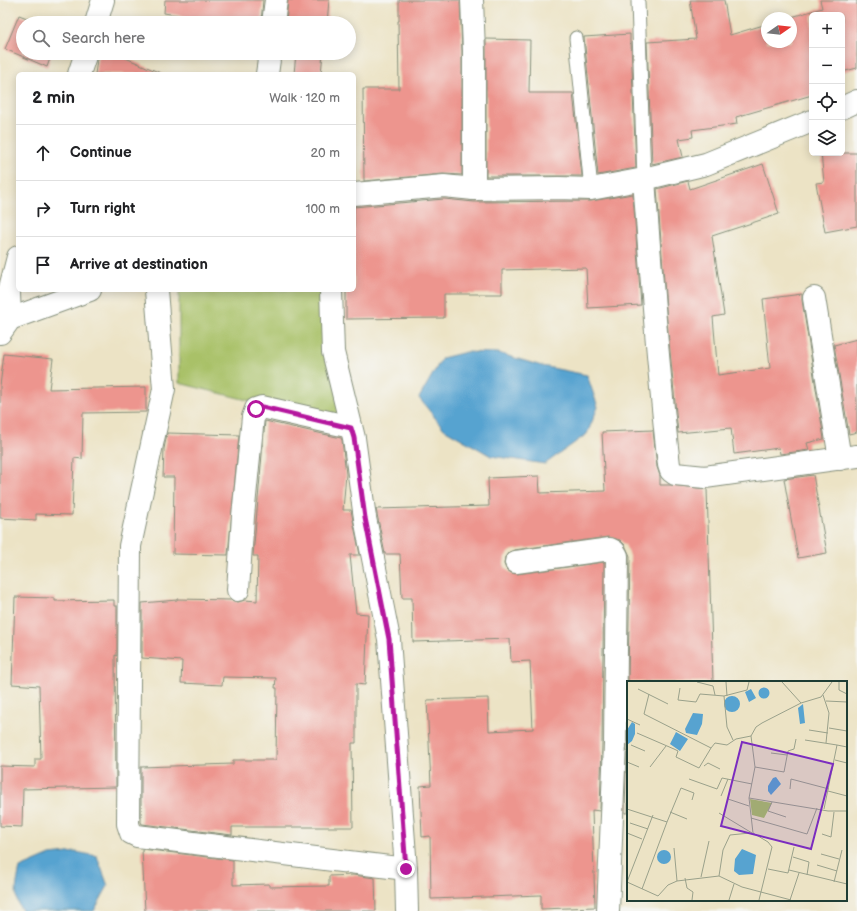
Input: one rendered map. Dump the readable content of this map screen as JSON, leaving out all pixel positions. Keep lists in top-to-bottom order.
{
  "north": "right",
  "page": {
    "map_buttons": ["+", "−"],
    "search": "Search here",
    "heading": ["2 min", "Walk · 120 m"],
    "list": [
      ["Continue", "20 m"],
      ["Turn right", "100 m"],
      "Arrive at destination"
    ]
  }
}
